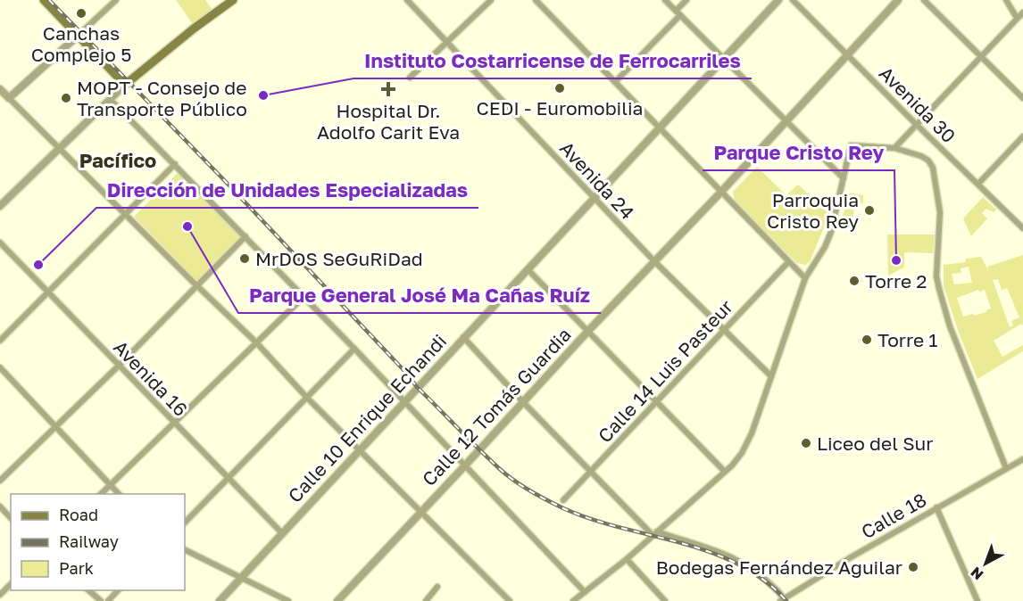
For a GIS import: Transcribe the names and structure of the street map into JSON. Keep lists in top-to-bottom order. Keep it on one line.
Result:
{"streets":{"street":["Avenida 30","Avenida 24","Calle 14 Luis Pasteur","Avenida 16","Calle 12 Tomás Guardia","Calle 10 Enrique Echandi","Calle 18"]},"crossings":[["Avenida 30","Calle 12 Tomás Guardia"],["Avenida 24","Calle 14 Luis Pasteur"],["Avenida 24","Calle 12 Tomás Guardia"],["Avenida 24","Calle 10 Enrique Echandi"],["Avenida 16","Calle 10 Enrique Echandi"]],"districts":["Pacífico"],"places":{"other":["Canchas Complejo 5","CEDI - Euromobilia","Instituto Costarricense de Ferrocarriles","MOPT - Consejo de Transporte Público","Parroquia Cristo Rey","Parque General José Mª Cañas Ruíz","MrDOS SeGuRiDad","Parque Cristo Rey","Dirección de Unidades Especializadas","Torre 2","Torre 1","Liceo del Sur","Bodegas Fernández Aguilar"],"health":["Hospital Dr. Adolfo Carit Eva"]},"legend":["Road","Railway","Park"],"north":"bottom left"}
